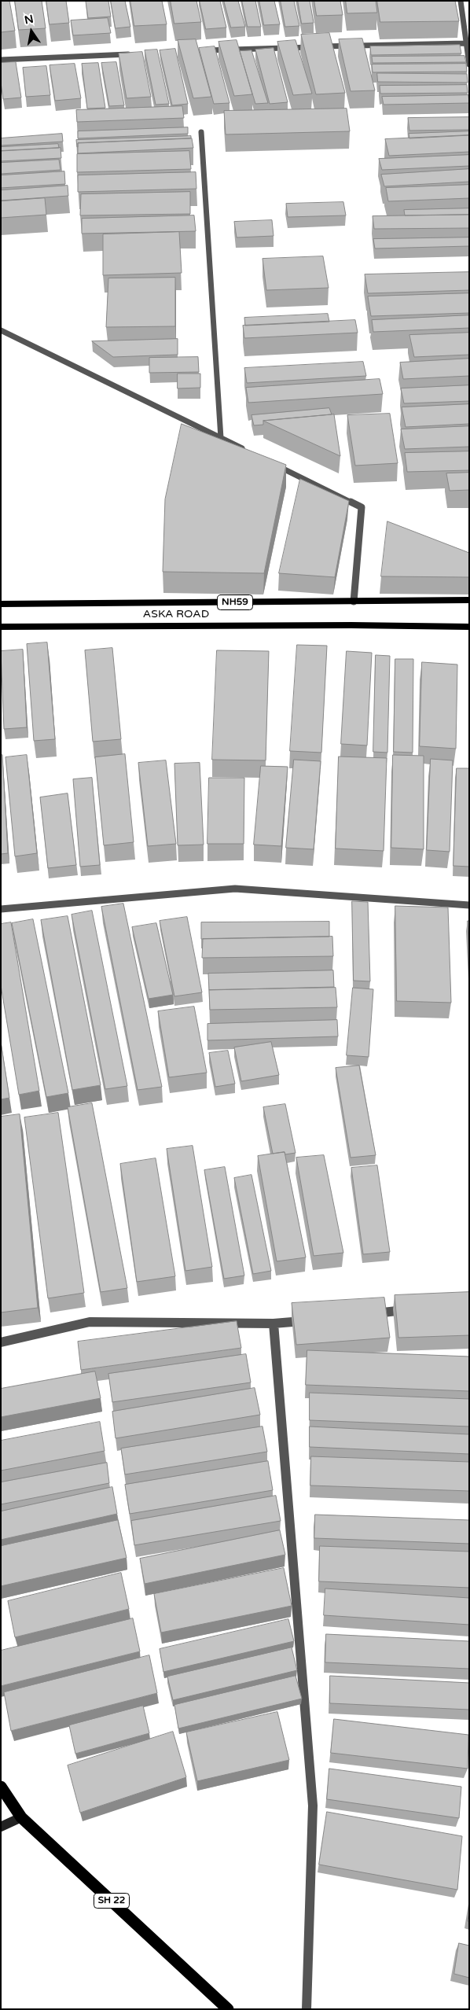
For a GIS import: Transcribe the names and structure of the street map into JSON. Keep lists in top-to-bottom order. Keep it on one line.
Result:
{"streets":{"highway":["NH59","ASKA ROAD"],"main road":["SH 22"]},"north":"top"}
